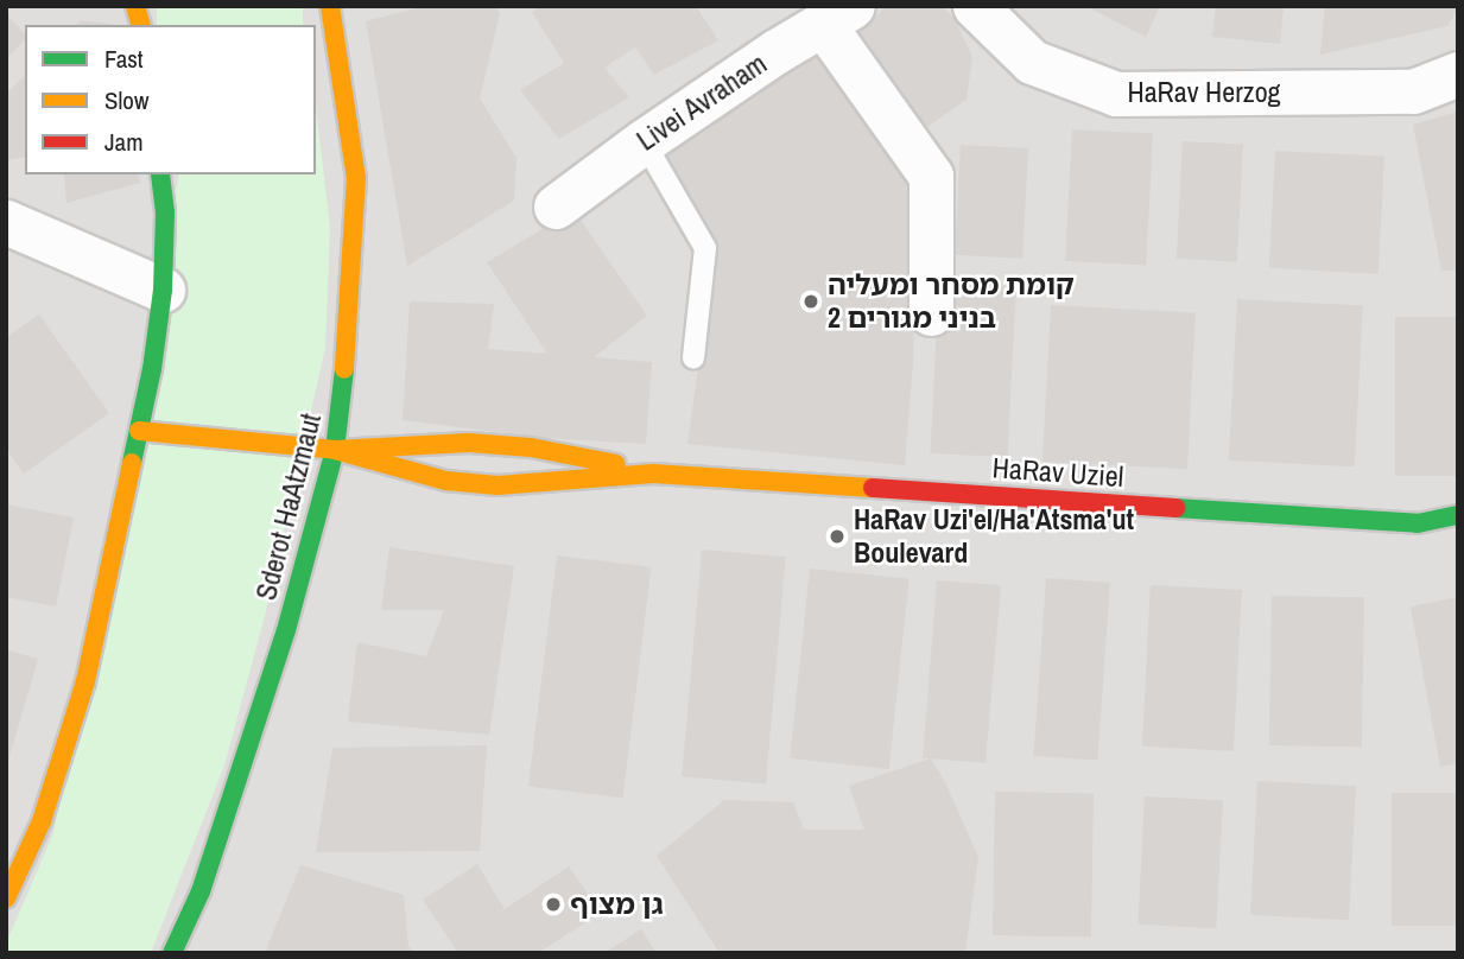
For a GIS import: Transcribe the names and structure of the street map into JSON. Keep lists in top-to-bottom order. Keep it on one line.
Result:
{"streets":{"main road":["HaRav Uziel","Sderot HaAtzmaut"],"street":["HaRav Herzog","Livei Avraham"]},"crossings":[["HaRav Uziel","Sderot HaAtzmaut"]],"places":["קומת מסחר ומעליה 2 בניני מגורים","HaRav Uzi'el/Ha'Atsma'ut Boulevard","גן מצוף"],"legend":["Fast","Slow","Jam"]}
